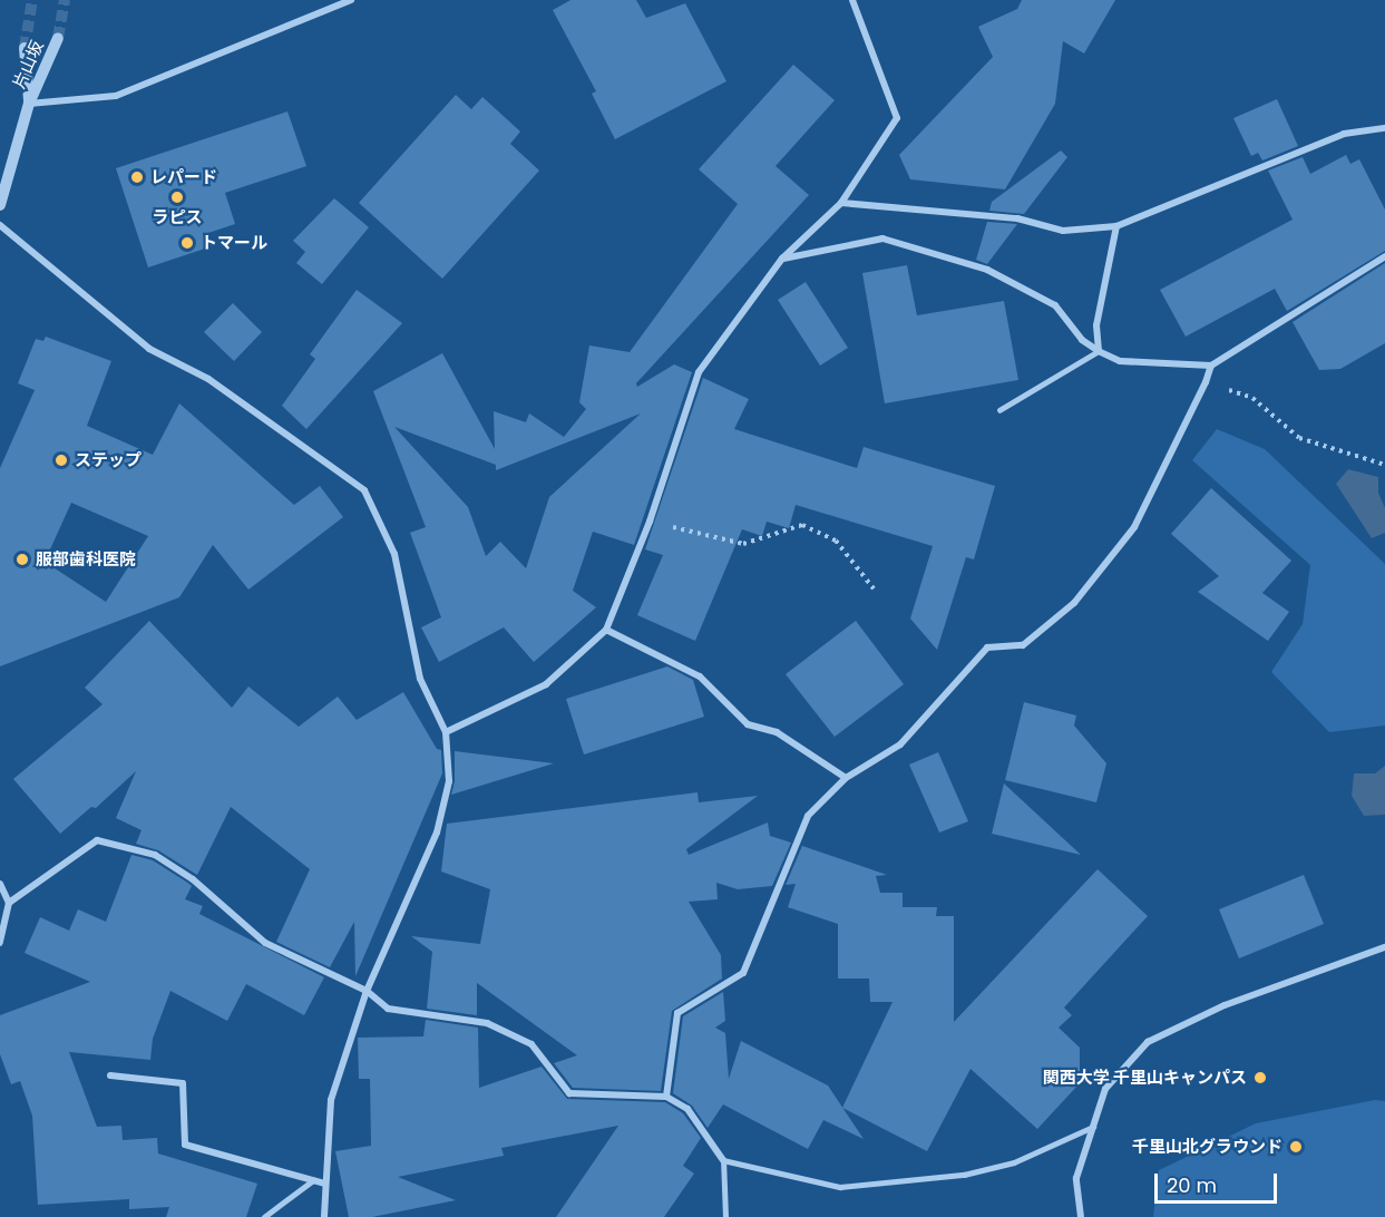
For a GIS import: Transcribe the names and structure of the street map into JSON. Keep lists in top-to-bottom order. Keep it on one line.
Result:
{"streets":{"street":["片山坂"]},"places":["レパード","ラピス","トマール","ステップ","服部歯科医院","関西大学 千里山キャンパス","千里山北グラウンド"],"scale_bar":"20 m"}
